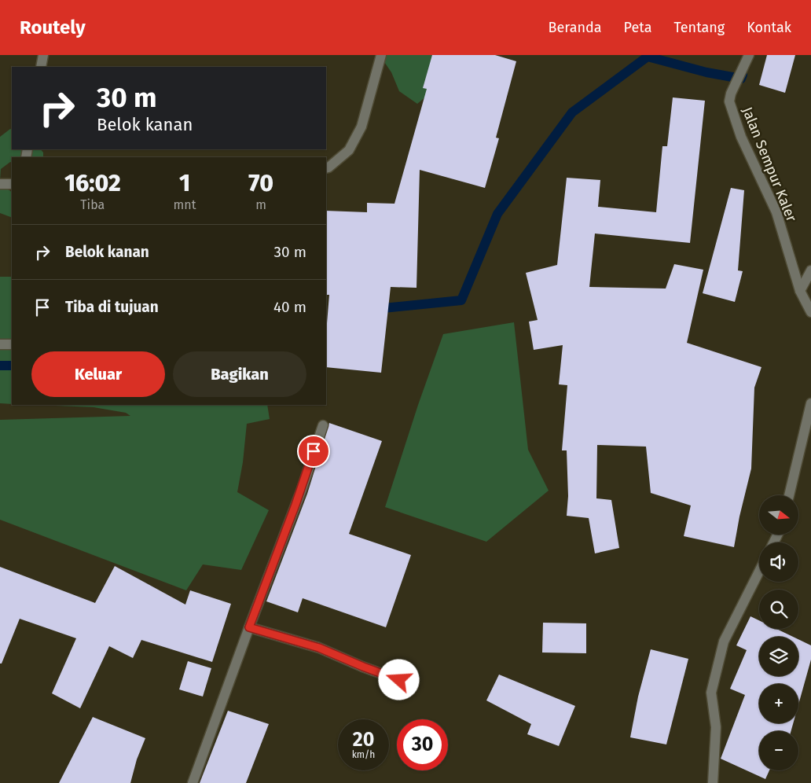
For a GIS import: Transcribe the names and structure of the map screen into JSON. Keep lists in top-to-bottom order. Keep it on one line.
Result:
{"streets":{"street":["Jalan Sempur Kaler"]},"north":"right","page":{"header":"Routely","nav":["Beranda","Peta","Tentang","Kontak"],"turn":["30 m","Belok kanan"],"eta":["16:02","Tiba","1","mnt","70","m"],"list":[{"name":"Belok kanan","value":"30 m"},{"name":"Tiba di tujuan","value":"40 m"}],"buttons":["Keluar","Bagikan"],"map_buttons":["+","−"],"speed":"20 km/h","limit":"30"}}
